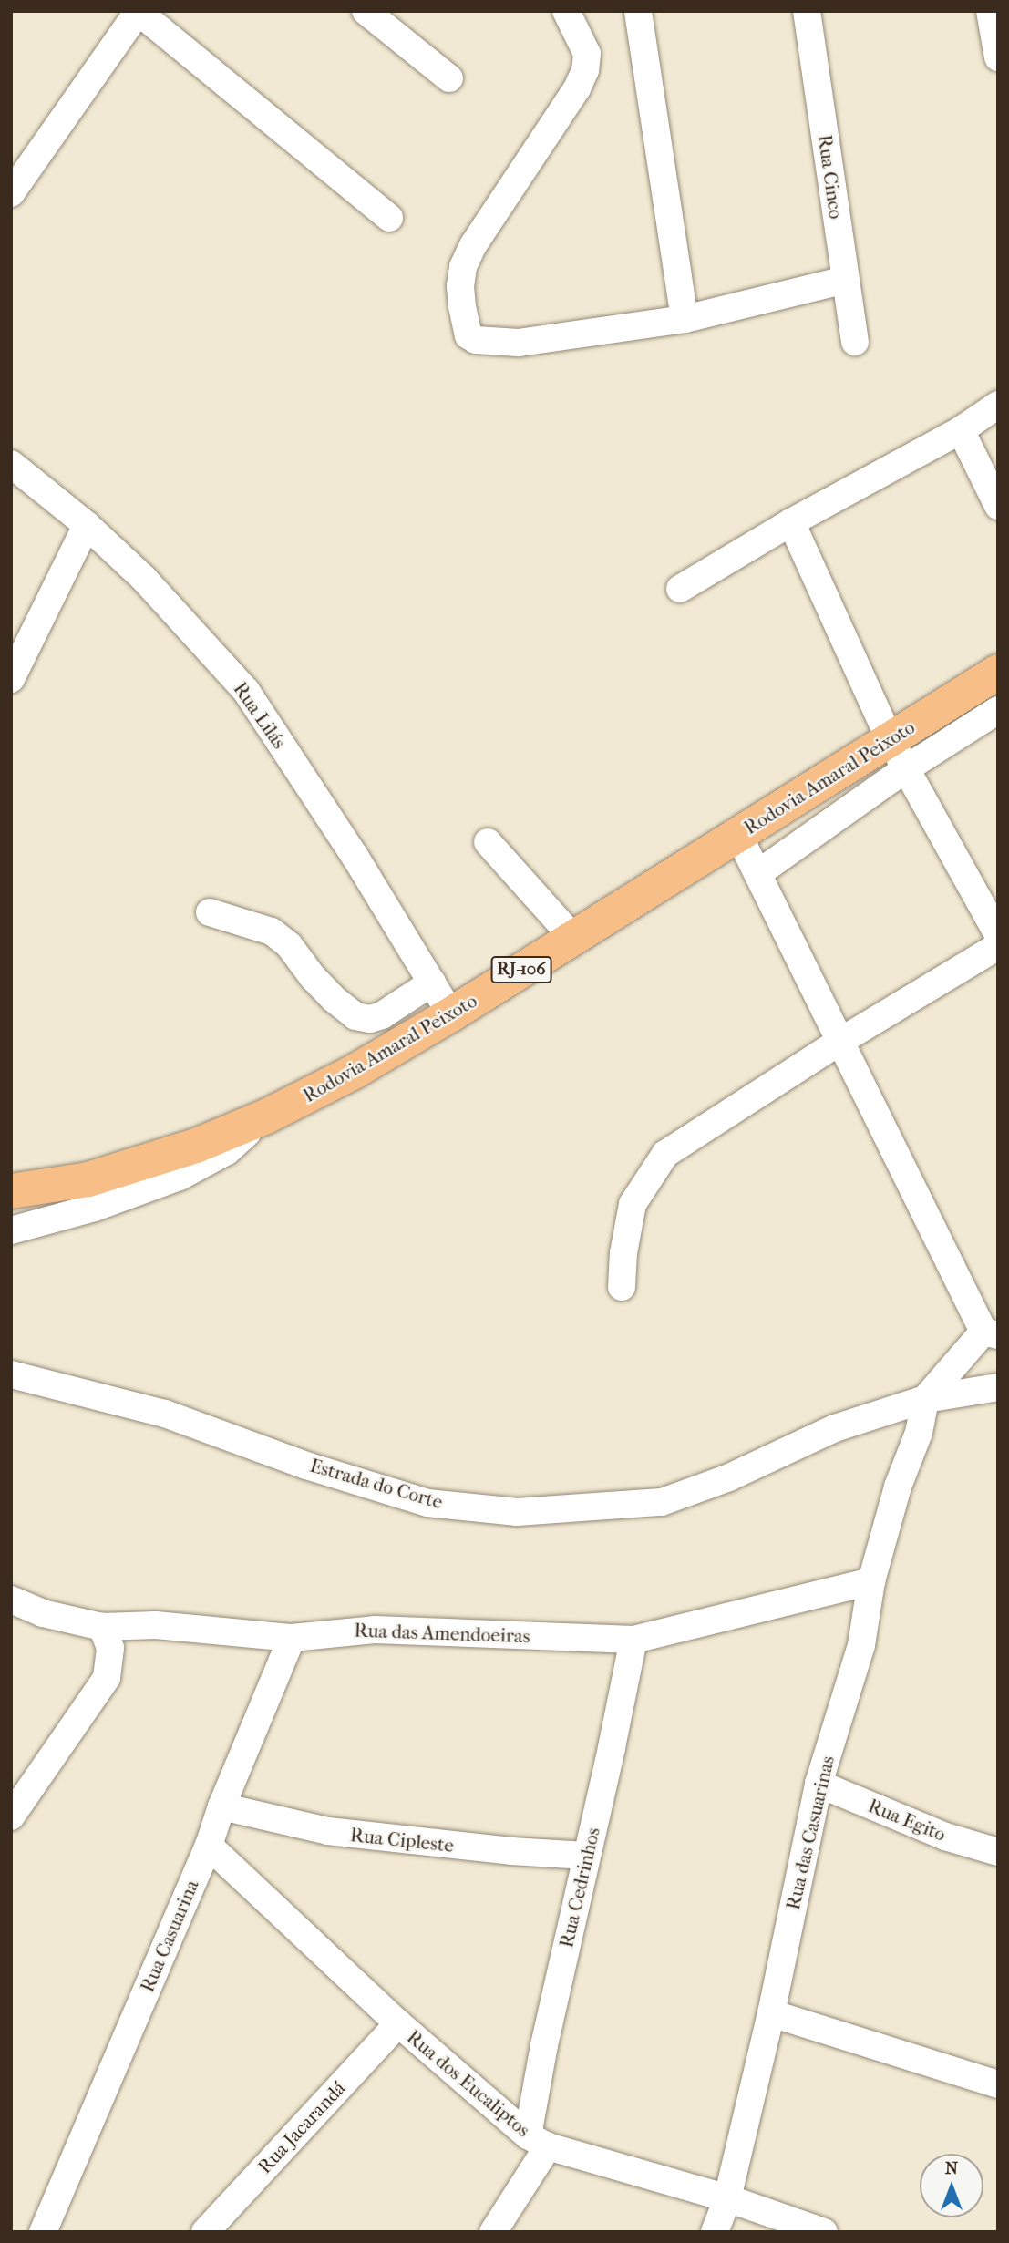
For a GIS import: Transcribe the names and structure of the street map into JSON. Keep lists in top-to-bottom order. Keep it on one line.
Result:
{"streets":{"highway":["Rodovia Amaral Peixoto","RJ-106"],"street":["Rua Cinco","Rua Lilás","Estrada do Corte","Rua das Amendoeiras","Rua Egito","Rua das Casuarinas","Rua Cipleste","Rua Cedrinhos","Rua Casuarina","Rua dos Eucaliptos","Rua Jacarandá"]},"crossings":[["Rua Lilás","Rodovia Amaral Peixoto"],["Estrada do Corte","Rua das Casuarinas"],["Rua das Amendoeiras","Rua das Casuarinas"],["Rua das Amendoeiras","Rua Cedrinhos"],["Rua das Amendoeiras","Rua Casuarina"],["Rua Egito","Rua das Casuarinas"],["Rua das Casuarinas","Rua dos Eucaliptos"],["Rua Cipleste","Rua Cedrinhos"],["Rua Cipleste","Rua Casuarina"],["Rua Cedrinhos","Rua dos Eucaliptos"],["Rua Casuarina","Rua dos Eucaliptos"],["Rua dos Eucaliptos","Rua Jacarandá"]],"north":"top"}
